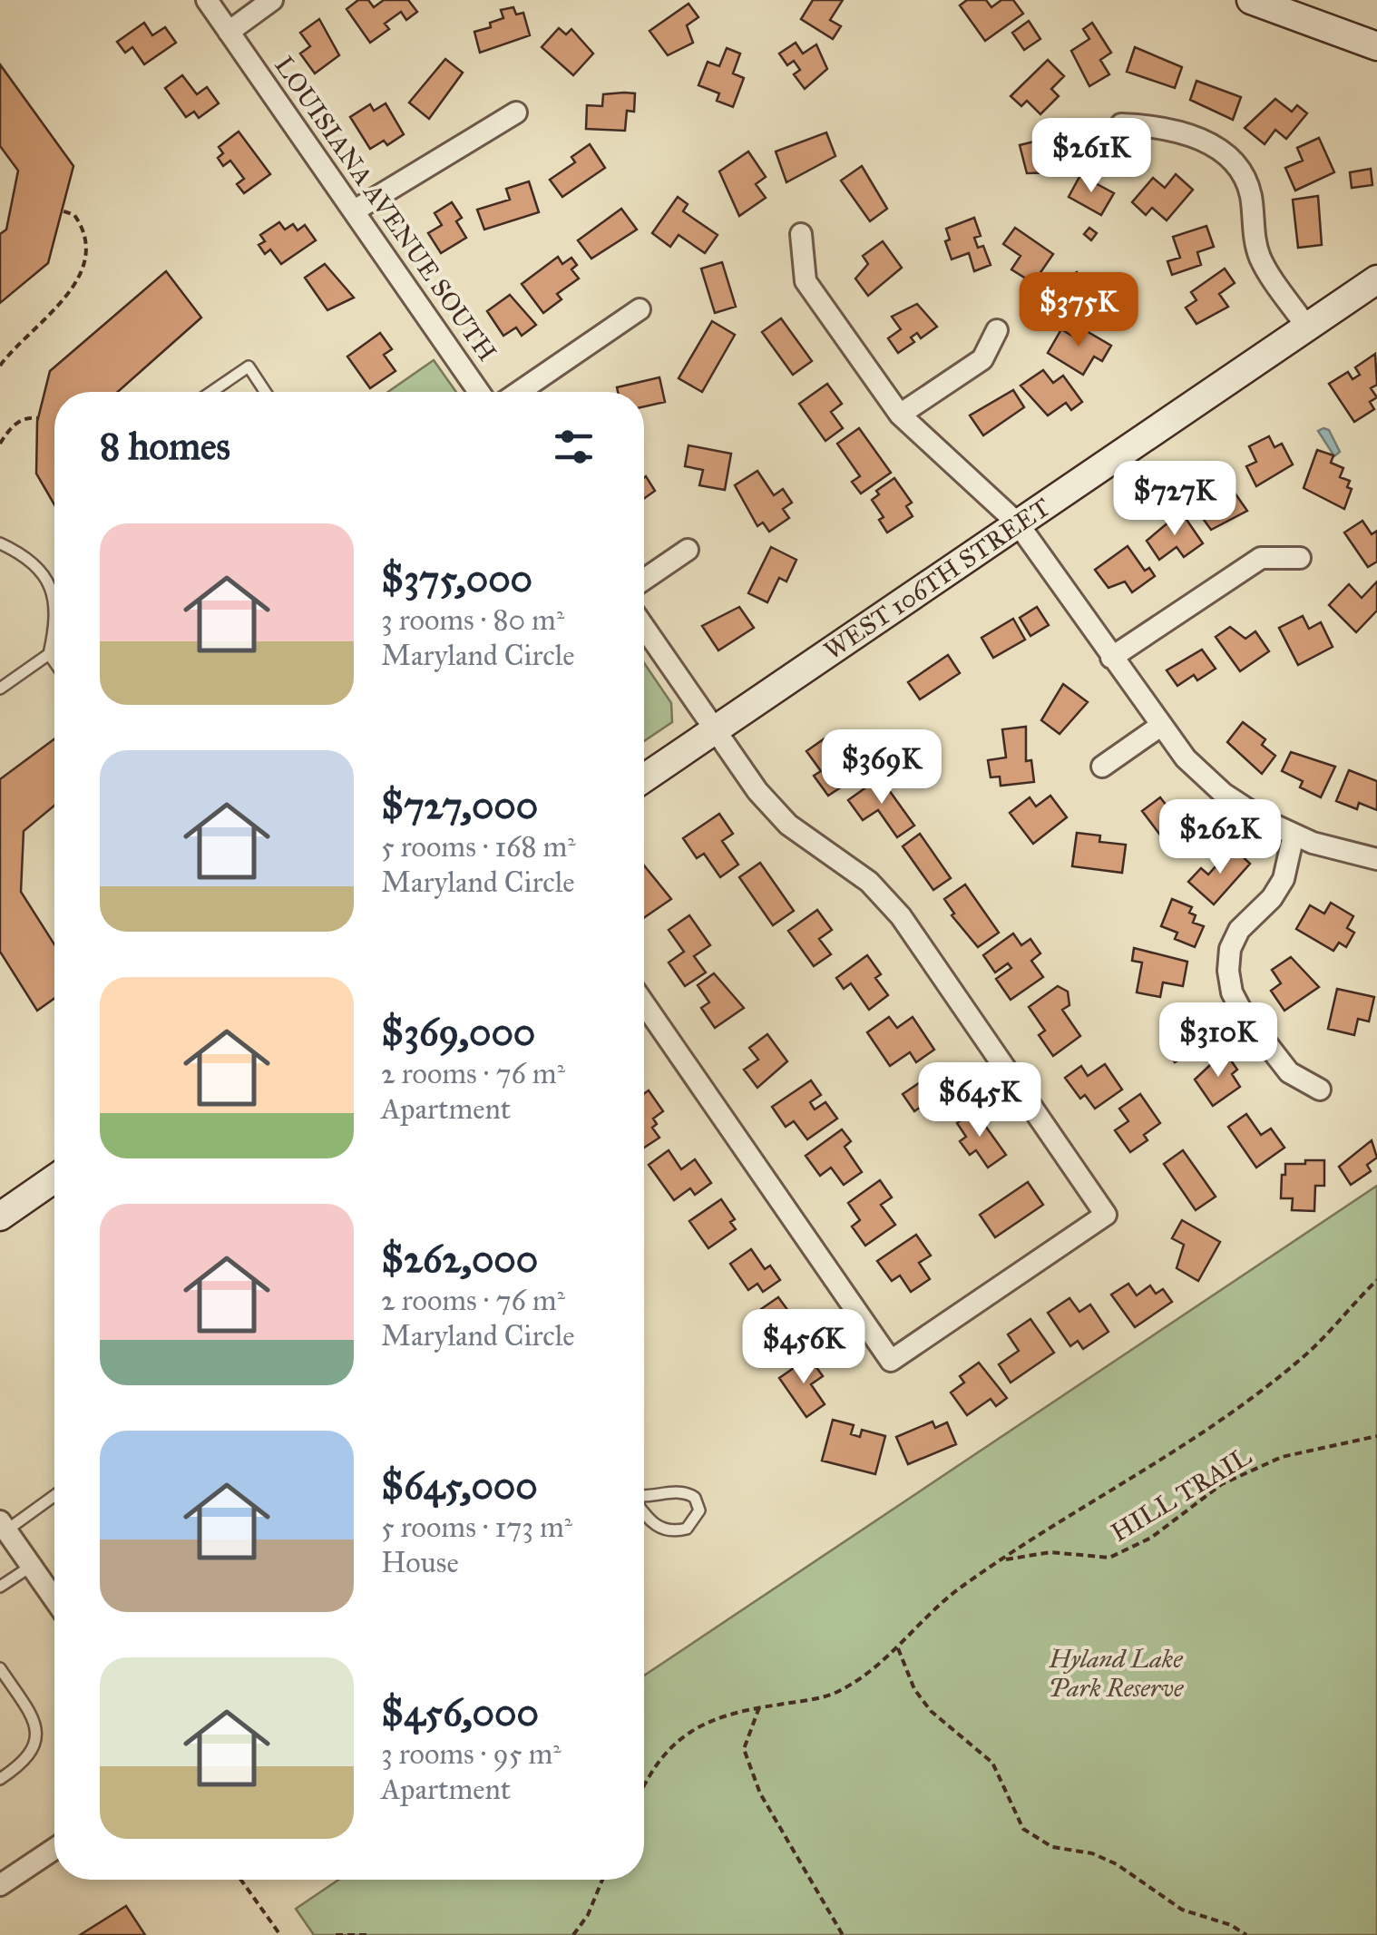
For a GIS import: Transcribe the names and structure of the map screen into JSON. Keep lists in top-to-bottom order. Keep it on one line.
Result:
{"streets":{"street":["LOUISIANA AVENUE SOUTH","WEST 106TH STREET"],"path":["HILL TRAIL"]},"parks":["Hyland Lake Park Reserve"],"page":{"price":["$261K","$375K","$727K","$369K","$262K","$310K","$645K","$456K"],"heading":"8 homes","list":[{"name":"$375,000","note":"3 rooms · 80 m² · Maryland Circle"},{"name":"$727,000","note":"5 rooms · 168 m² · Maryland Circle"},{"name":"$369,000","note":"2 rooms · 76 m² · Apartment"},{"name":"$262,000","note":"2 rooms · 76 m² · Maryland Circle"},{"name":"$645,000","note":"5 rooms · 173 m² · House"},{"name":"$456,000","note":"3 rooms · 95 m² · Apartment"}]}}
